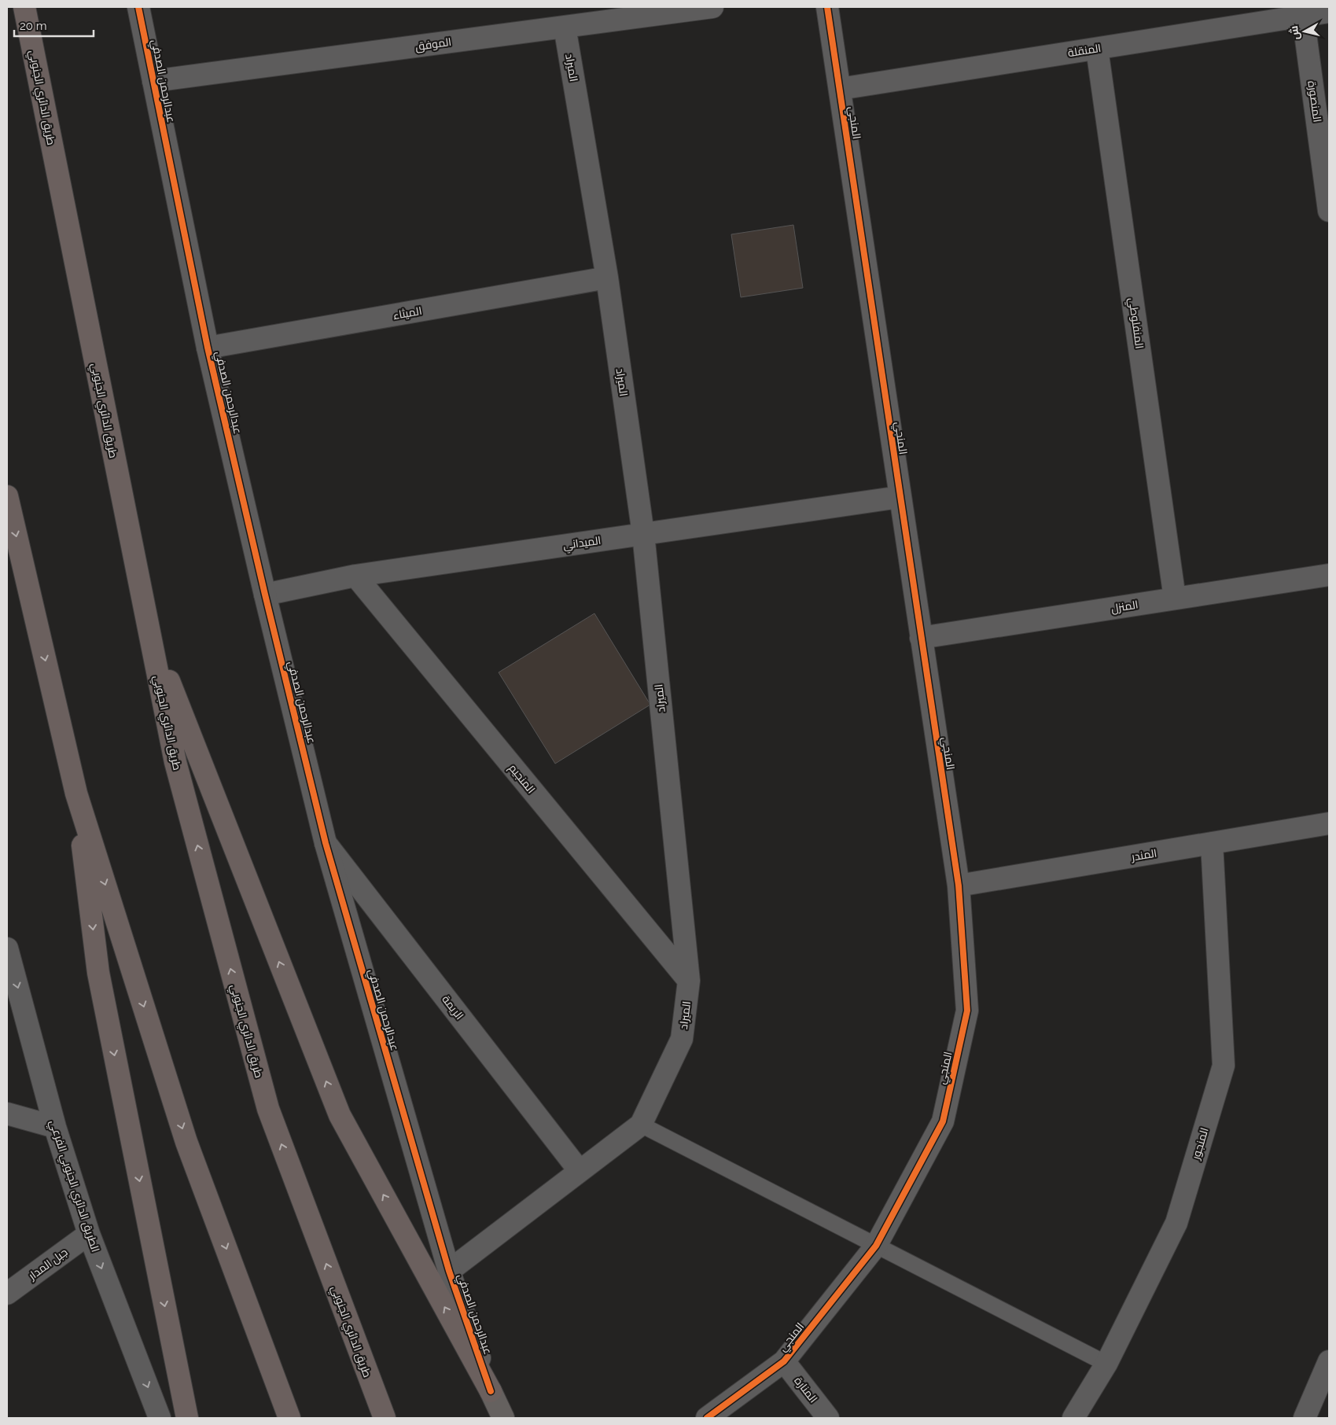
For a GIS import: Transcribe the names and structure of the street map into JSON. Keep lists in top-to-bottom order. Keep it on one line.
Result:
{"streets":{"highway":["طريق الدائري الجنوبي"],"street":["الموفق","المنقلة","الميراد","عبدالرحمن الصدفي","المنصورة","المنجي","الميثاء","المنفلوطي","الميداني","المنزل","المنجيم","المندر","الريمة","المنجور","الطريق الدائري الجنوبي الفرعي","جبل المدار","المنارة"]},"crossings":[["الموفق","الميراد"],["الموفق","عبدالرحمن الصدفي"],["المنقلة","المنصورة"],["المنقلة","المنجي"],["المنقلة","المنفلوطي"],["الميراد","عبدالرحمن الصدفي"],["الميراد","الميثاء"],["الميراد","الميداني"],["الميراد","المنجيم"],["الميراد","الريمة"],["عبدالرحمن الصدفي","الميثاء"],["عبدالرحمن الصدفي","الميداني"],["عبدالرحمن الصدفي","الريمة"],["المنجي","الميداني"],["المنجي","المنزل"],["المنجي","المندر"],["المنجي","المنارة"],["المنفلوطي","المنزل"],["الميداني","المنجيم"],["المندر","المنجور"],["الطريق الدائري الجنوبي الفرعي","جبل المدار"]],"one_way":["الطريق الدائري الجنوبي الفرعي"],"scale_bar":"20 m","north":"left"}
